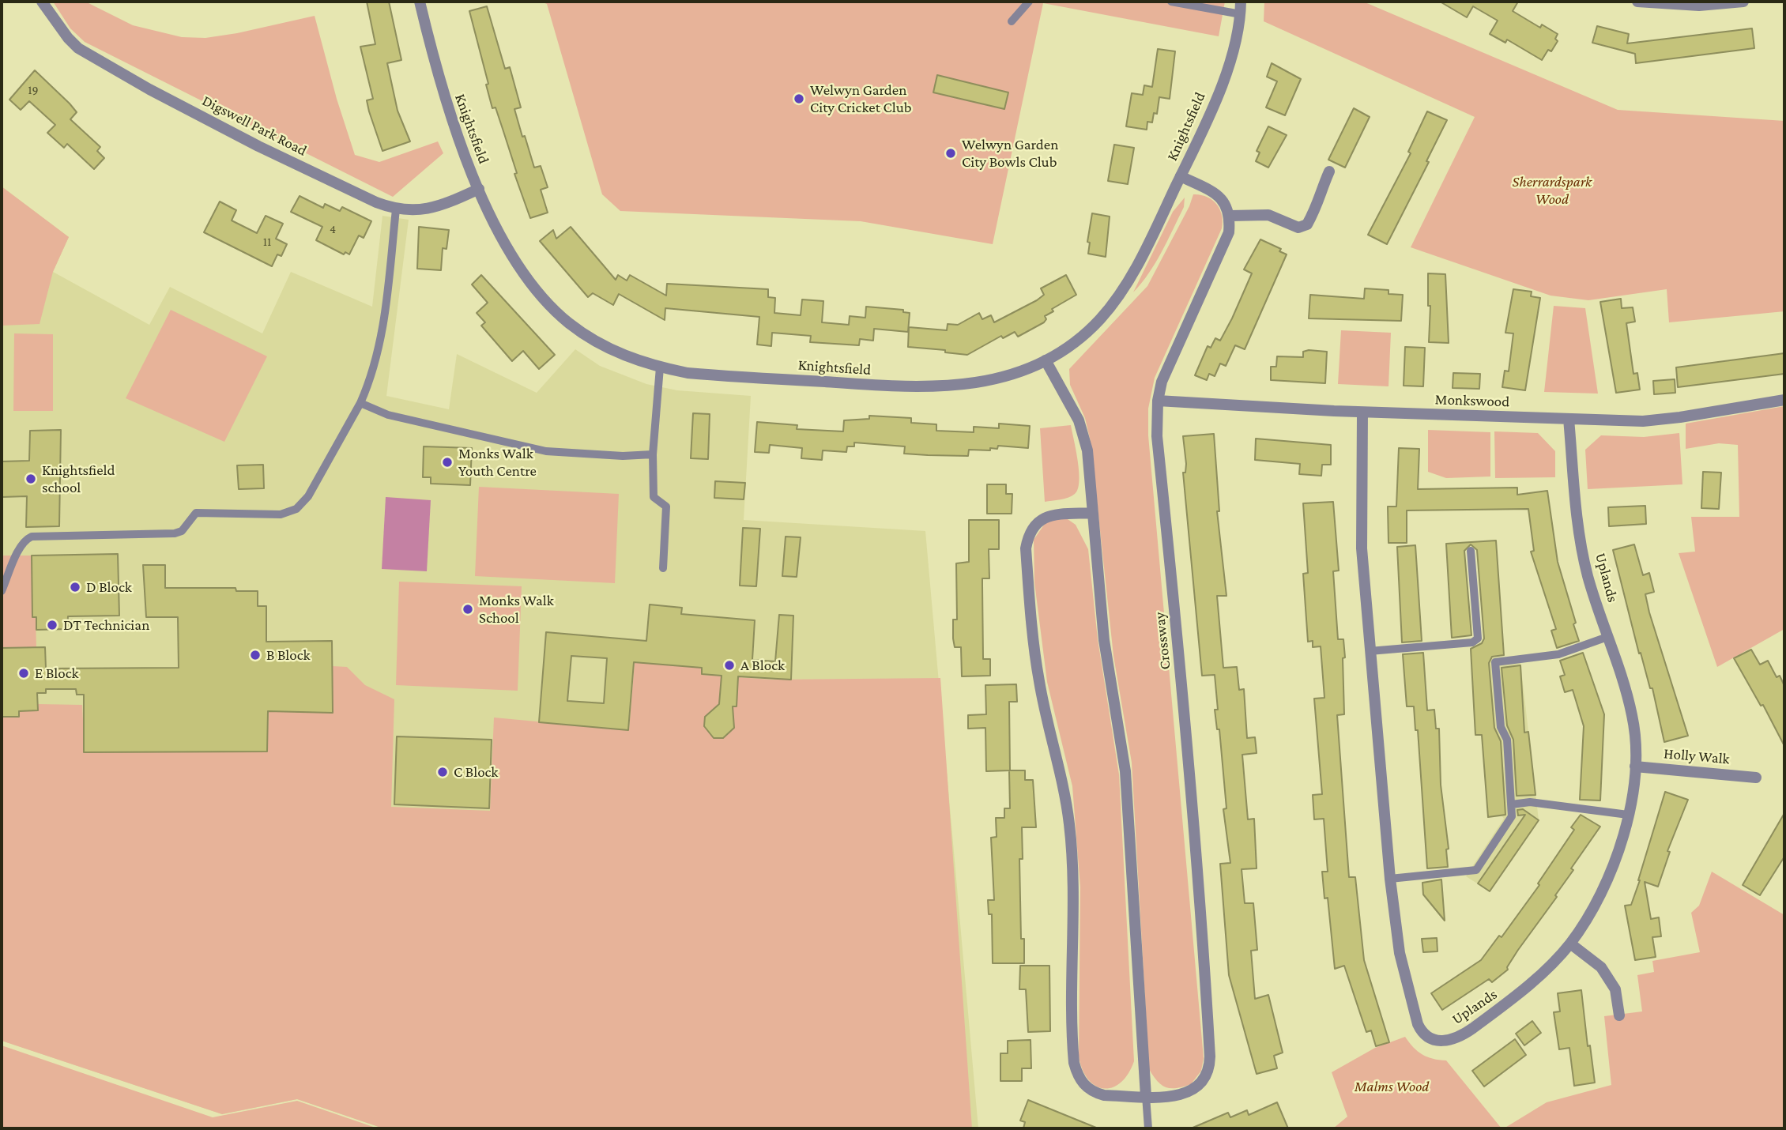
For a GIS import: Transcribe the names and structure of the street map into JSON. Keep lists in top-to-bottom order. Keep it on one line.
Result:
{"streets":{"street":["Digswell Park Road","Knightsfield","Monkswood","Uplands","Crossway","Holly Walk"]},"crossings":[["Digswell Park Road","Knightsfield"],["Monkswood","Uplands"],["Monkswood","Crossway"],["Uplands","Holly Walk"]],"parks":["Sherrardspark Wood","Malms Wood"],"places":["Welwyn Garden City Cricket Club","Welwyn Garden City Bowls Club","Monks Walk Youth Centre","Knightsfield school","D Block","Monks Walk School","DT Technician","B Block","A Block","E Block","C Block"],"house_numbers":["19","4","11"]}
